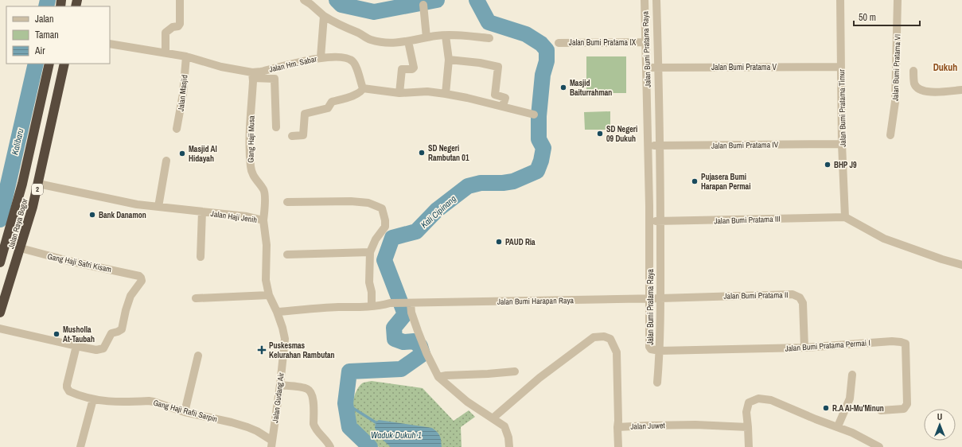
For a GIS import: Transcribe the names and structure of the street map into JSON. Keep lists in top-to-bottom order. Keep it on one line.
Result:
{"streets":{"highway":["2","Jalan Raya Bogor"],"street":["Jalan Bumi Pratama IX","Jalan Bumi Pratama Raya","Jalan Hm. Sabar","Jalan Bumi Pratama V","Jalan Bumi Pratama VI","Jalan Masjid","Jalan Bumi Pratama Timur","Gang Haji Musa","Jalan Bumi Pratama IV","Jalan Haji Jenih","Jalan Bumi Pratama III","Gang Haji Safri Kisam","Jalan Bumi Pratama II","Jalan Bumi Harapan Raya","Jalan Bumi Pratama Permai I","Jalan Gudang Air","Gang Haji Rafii Sarpin","Jalan Juwet"]},"crossings":[["Jalan Bumi Pratama IX","Jalan Bumi Pratama Raya"],["Jalan Bumi Pratama Raya","Jalan Bumi Pratama V"],["Jalan Bumi Pratama Raya","Jalan Bumi Pratama IV"],["Jalan Bumi Pratama Raya","Jalan Bumi Pratama III"],["Jalan Bumi Pratama Raya","Jalan Bumi Pratama II"],["Jalan Bumi Pratama Raya","Jalan Bumi Harapan Raya"],["Jalan Bumi Pratama Raya","Jalan Bumi Pratama Permai I"],["Jalan Hm. Sabar","Jalan Masjid"],["Jalan Hm. Sabar","Gang Haji Musa"],["Jalan Bumi Pratama V","Jalan Bumi Pratama Timur"],["Jalan Bumi Pratama Timur","Jalan Bumi Pratama IV"],["Jalan Bumi Pratama Timur","Jalan Bumi Pratama III"],["Gang Haji Musa","Jalan Haji Jenih"],["Jalan Haji Jenih","Jalan Raya Bogor"],["Jalan Haji Jenih","Jalan Gudang Air"],["Jalan Raya Bogor","Gang Haji Safri Kisam"],["Gang Haji Safri Kisam","Gang Haji Rafii Sarpin"],["Jalan Bumi Pratama II","Jalan Bumi Harapan Raya"],["Jalan Bumi Pratama II","Jalan Bumi Pratama Permai I"],["Jalan Gudang Air","Gang Haji Rafii Sarpin"]],"districts":["Dukuh"],"water":["Kalibaru","Kali Cipinang","Waduk Dukuh 1"],"places":{"other":["Masjid Baiturrahman","SD Negeri 09 Dukuh","SD Negeri Rambutan 01","Masjid Al Hidayah","BHP J9","Pujasera Bumi Harapan Permai","Bank Danamon","PAUD Ria","Musholla At-Taubah","R.A Al-Mu'Minun"],"health":["Puskesmas Kelurahan Rambutan"]},"legend":["Jalan","Taman","Air"],"scale_bar":"50 m","north":"top"}
